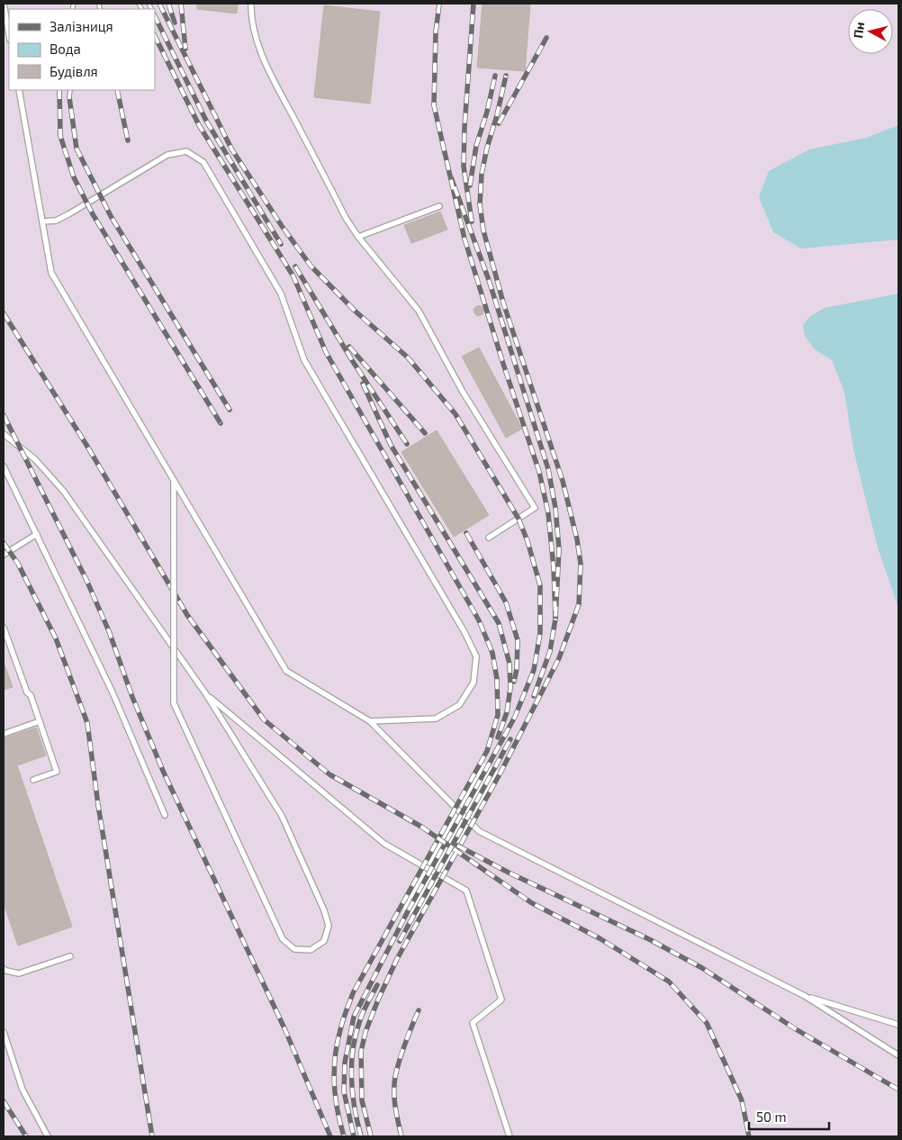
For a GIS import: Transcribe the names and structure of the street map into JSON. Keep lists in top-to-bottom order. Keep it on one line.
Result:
{"legend":["Залізниця","Вода","Будівля"],"scale_bar":"50 m","north":"left"}
